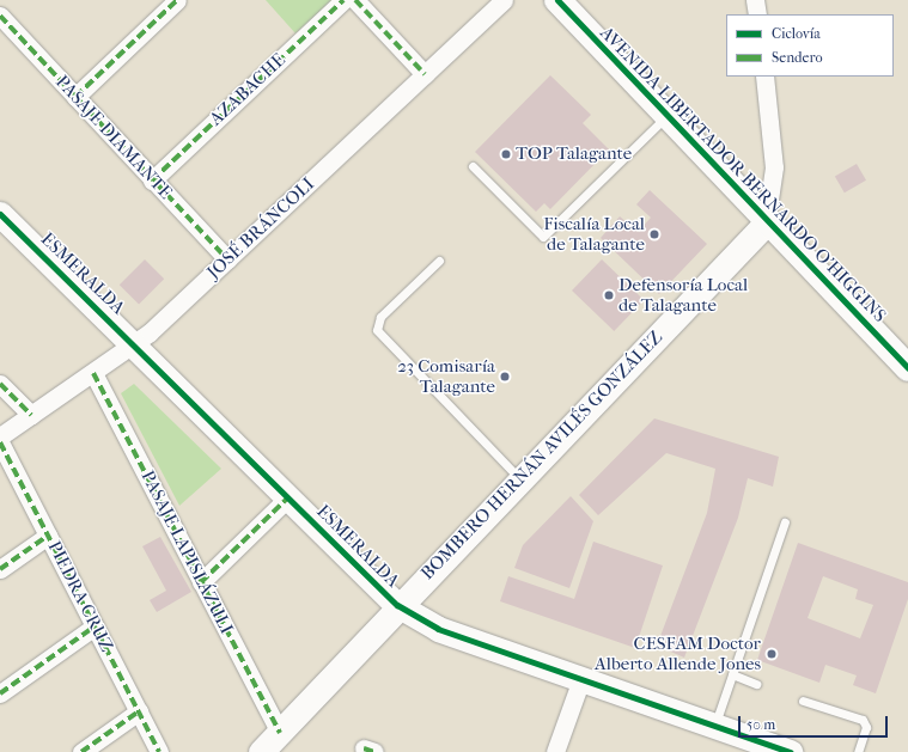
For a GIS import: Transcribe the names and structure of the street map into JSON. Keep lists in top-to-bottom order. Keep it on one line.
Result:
{"streets":{"main road":["AVENIDA LIBERTADOR BERNARDO O'HIGGINS"],"street":["AZABACHE","PASAJE DIAMANTE","JOSÉ BRÁNCOLI","ESMERALDA","BOMBERO HERNÁN AVILÉS GONZÁLEZ","PASAJE LAPISLÁZULI","PIEDRA CRUZ"]},"crossings":[["AZABACHE","PASAJE DIAMANTE"],["PASAJE DIAMANTE","JOSÉ BRÁNCOLI"],["AVENIDA LIBERTADOR BERNARDO O'HIGGINS","BOMBERO HERNÁN AVILÉS GONZÁLEZ"],["JOSÉ BRÁNCOLI","ESMERALDA"],["JOSÉ BRÁNCOLI","PASAJE LAPISLÁZULI"],["ESMERALDA","BOMBERO HERNÁN AVILÉS GONZÁLEZ"],["BOMBERO HERNÁN AVILÉS GONZÁLEZ","PASAJE LAPISLÁZULI"]],"places":["TOP Talagante","Fiscalía Local de Talagante","Defensoría Local de Talagante","23 Comisaría Talagante","CESFAM Doctor Alberto Allende Jones"],"legend":["Ciclovía","Sendero"],"scale_bar":"50 m"}
